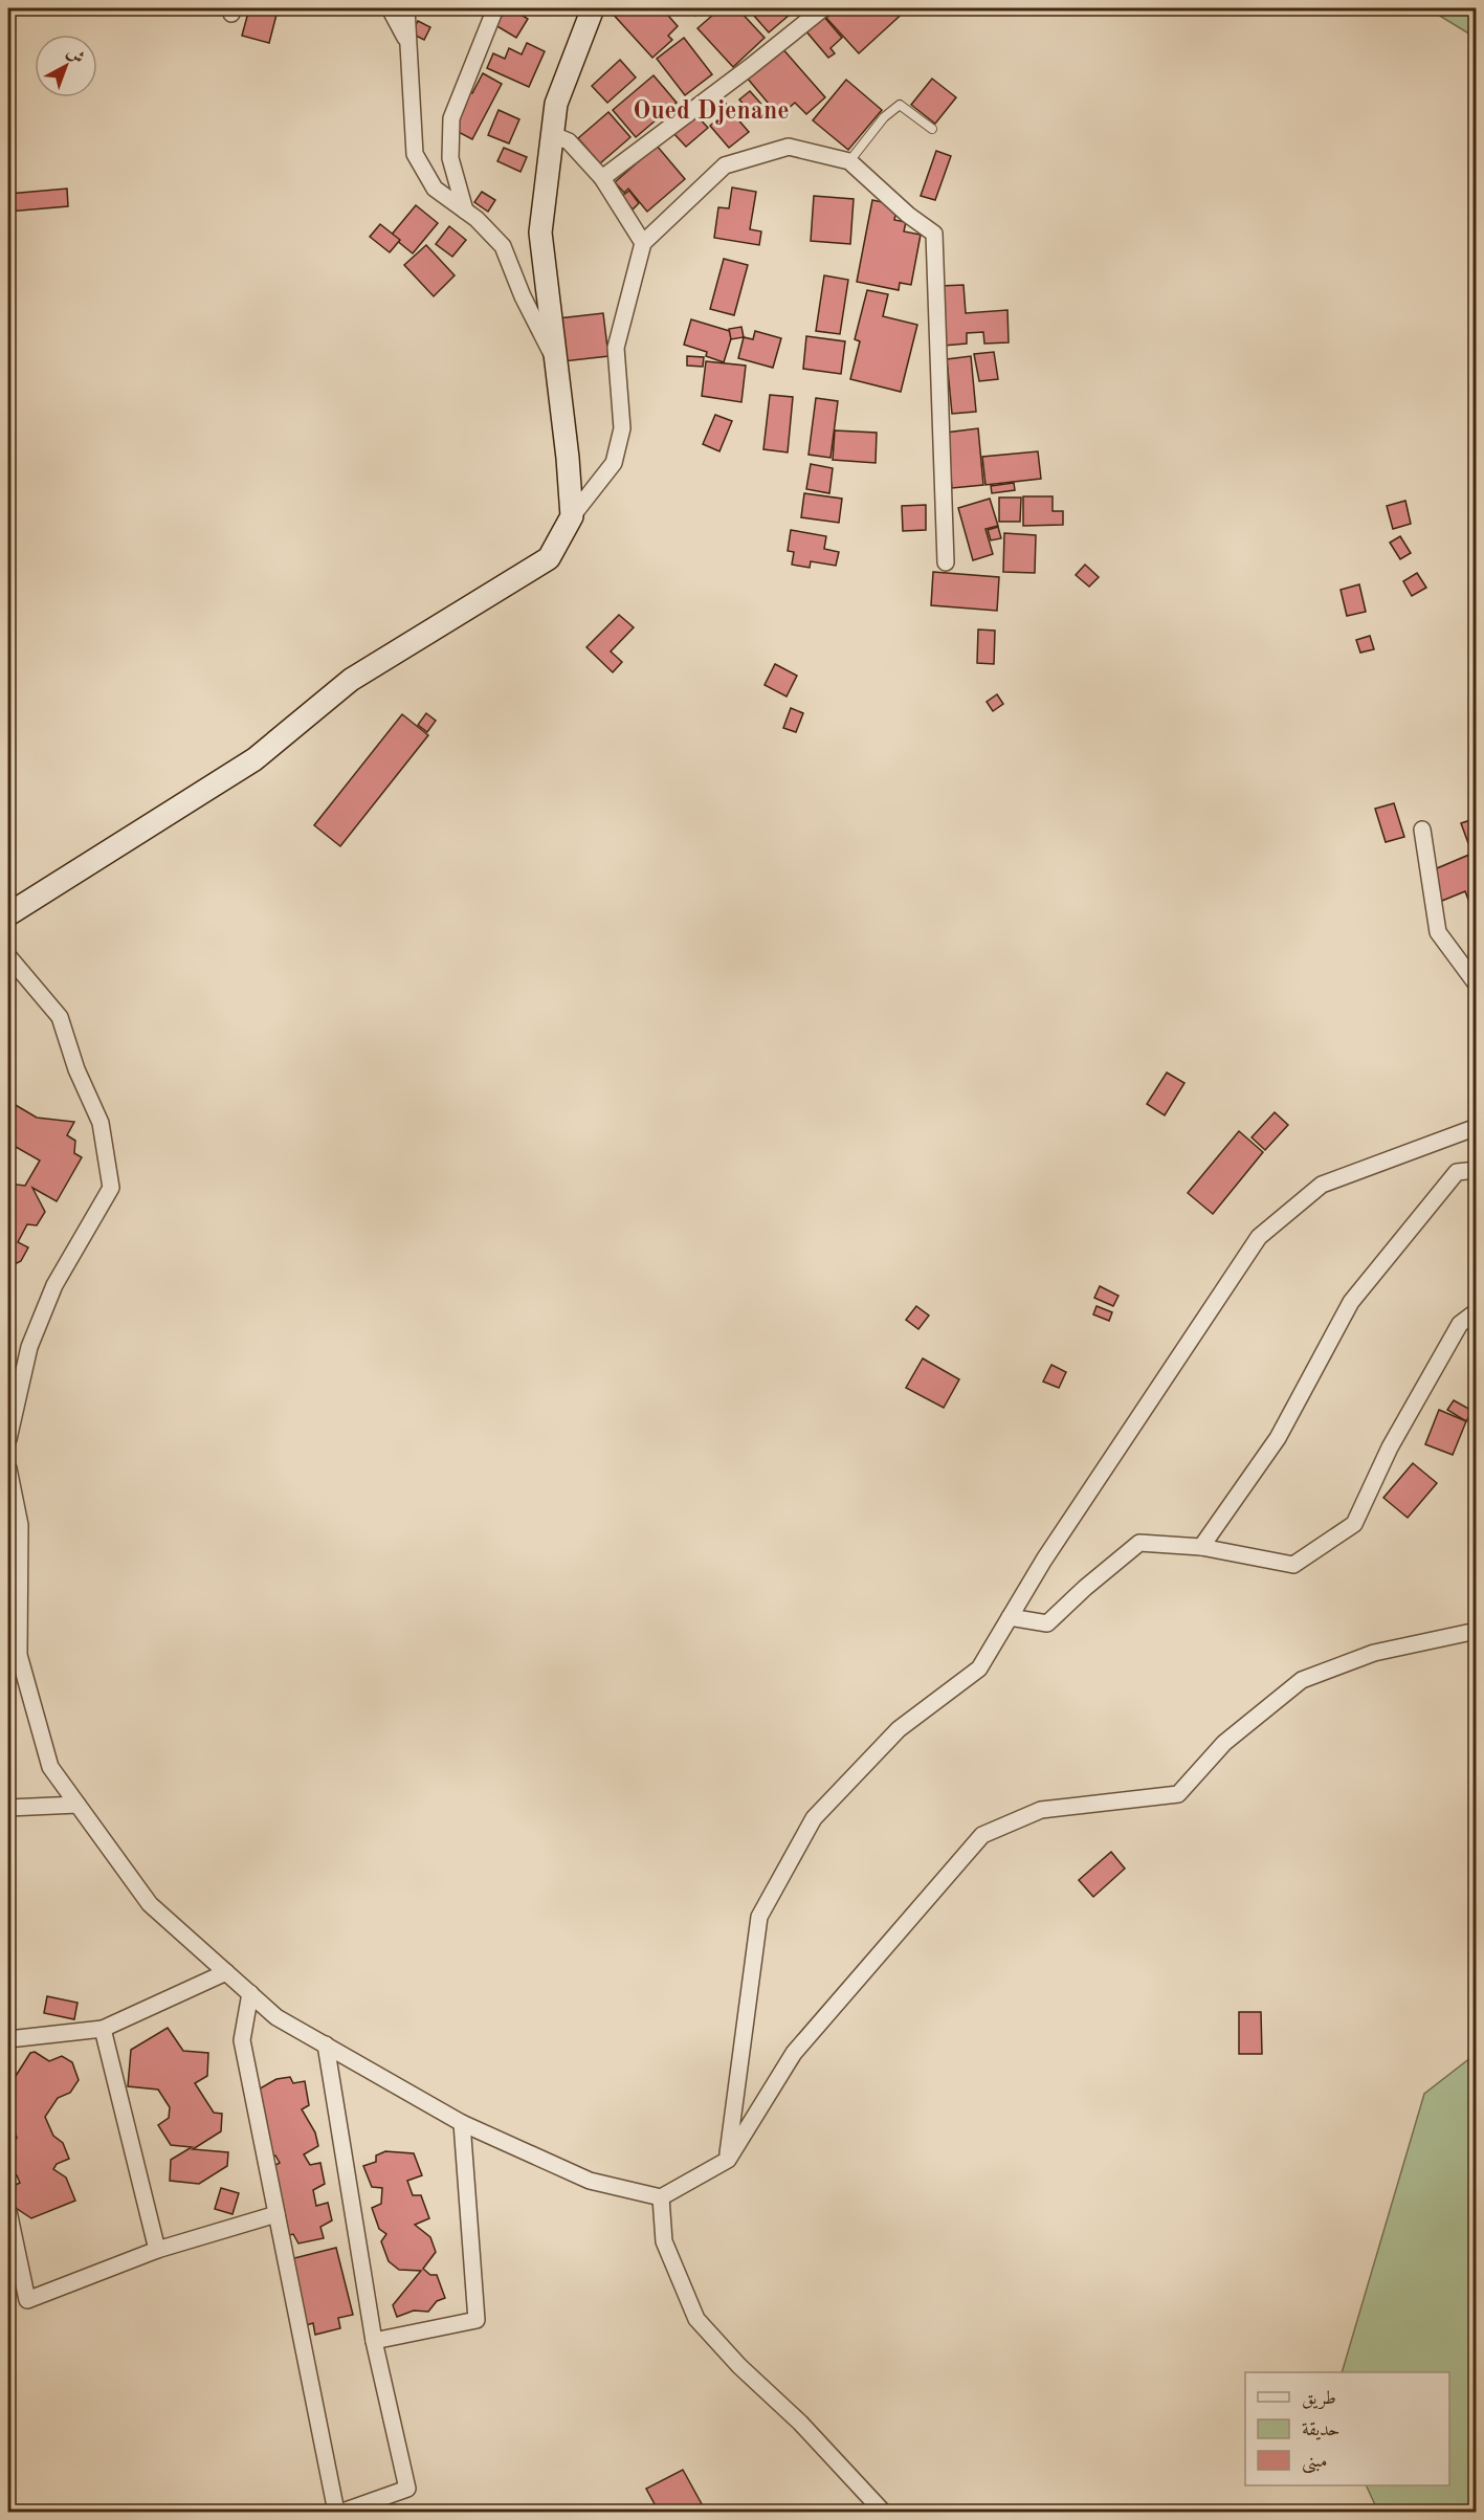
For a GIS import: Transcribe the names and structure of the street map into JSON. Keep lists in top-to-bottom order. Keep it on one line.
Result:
{"districts":["Oued Djenane"],"legend":["طريق","حديقة","مبنى"],"north":"top right"}
